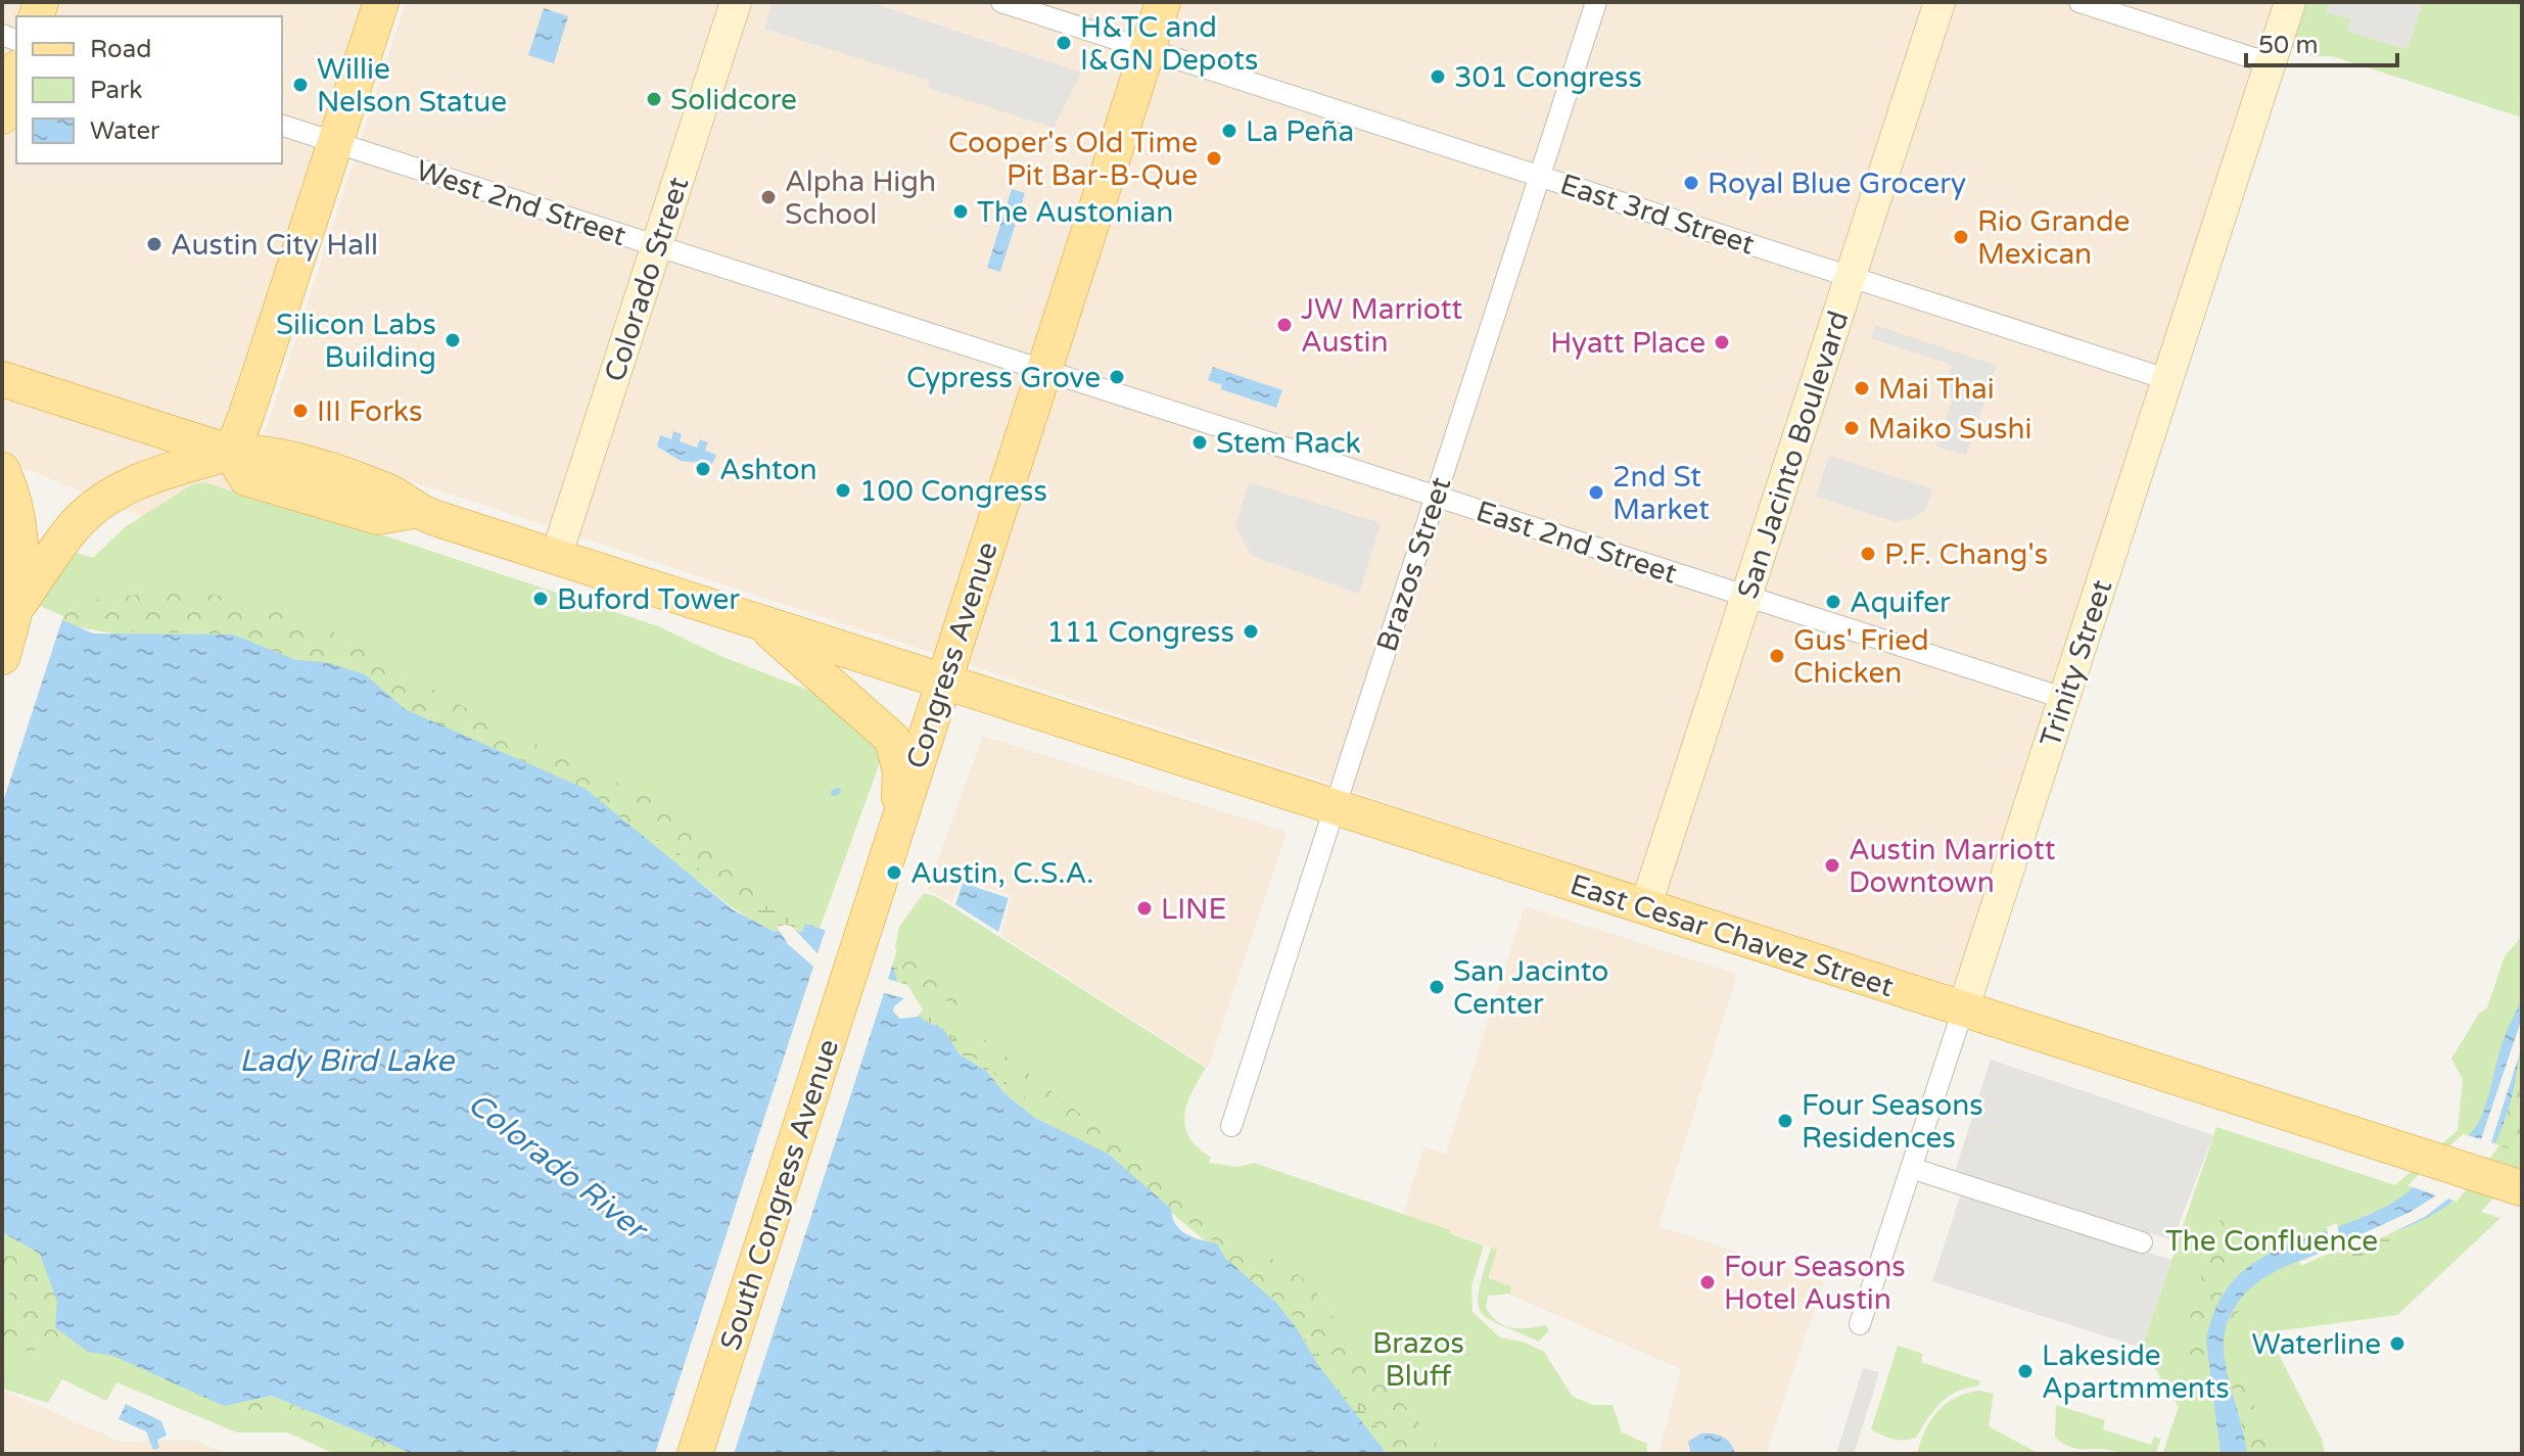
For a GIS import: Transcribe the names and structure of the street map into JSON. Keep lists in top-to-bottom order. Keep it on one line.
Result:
{"streets":{"main road":["Colorado Street","San Jacinto Boulevard","Congress Avenue","Trinity Street","East Cesar Chavez Street","South Congress Avenue"],"street":["West 2nd Street","East 3rd Street","East 2nd Street","Brazos Street"]},"crossings":[["West 2nd Street","Colorado Street"],["West 2nd Street","East 2nd Street"],["West 2nd Street","Congress Avenue"],["East 3rd Street","San Jacinto Boulevard"],["East 3rd Street","Brazos Street"],["East 3rd Street","Congress Avenue"],["East 3rd Street","Trinity Street"],["Colorado Street","East Cesar Chavez Street"],["San Jacinto Boulevard","East 2nd Street"],["San Jacinto Boulevard","East Cesar Chavez Street"],["East 2nd Street","Brazos Street"],["East 2nd Street","Congress Avenue"],["East 2nd Street","Trinity Street"],["Brazos Street","East Cesar Chavez Street"],["Congress Avenue","East Cesar Chavez Street"],["Congress Avenue","South Congress Avenue"],["Trinity Street","East Cesar Chavez Street"]],"water":["Lady Bird Lake","Colorado River"],"parks":["The Confluence","Brazos Bluff"],"places":["H&TC and I&GN Depots","301 Congress","Willie Nelson Statue","Solidcore","La Peña","Cooper's Old Time Pit Bar-B-Que","Royal Blue Grocery","Alpha High School","The Austonian","Rio Grande Mexican","Austin City Hall","JW Marriott Austin","Silicon Labs Building","Hyatt Place","Cypress Grove","Mai Thai","III Forks","Maiko Sushi","Stem Rack","Ashton","100 Congress","2nd St Market","P.F. Chang's","Buford Tower","Aquifer","111 Congress","Gus' Fried Chicken","Austin Marriott Downtown","Austin, C.S.A.","LINE","San Jacinto Center","Four Seasons Residences","Four Seasons Hotel Austin","Waterline","Lakeside Apartmments"],"legend":["Road","Park","Water"],"scale_bar":"50 m"}
